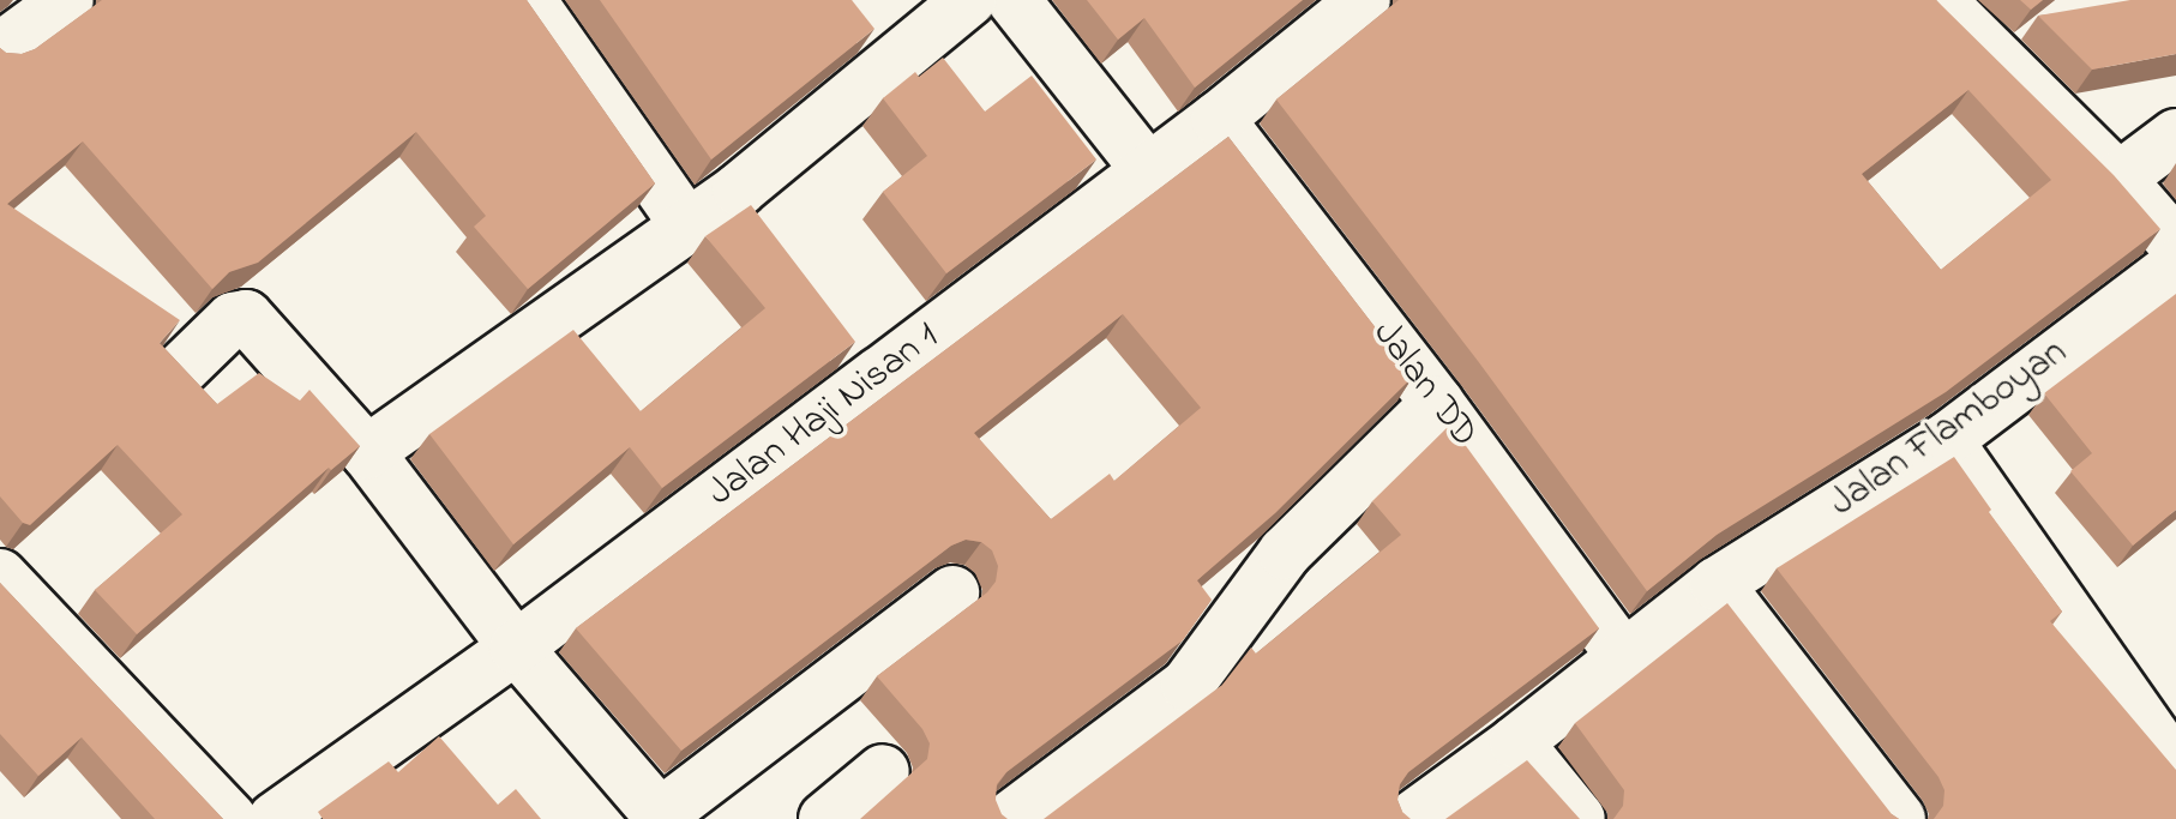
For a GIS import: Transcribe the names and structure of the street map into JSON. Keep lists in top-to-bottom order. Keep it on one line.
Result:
{"streets":{"street":["Jalan DD","Jalan Haji Nisan 1","Jalan Flamboyan"]},"crossings":[["Jalan DD","Jalan Haji Nisan 1"],["Jalan DD","Jalan Flamboyan"]]}
